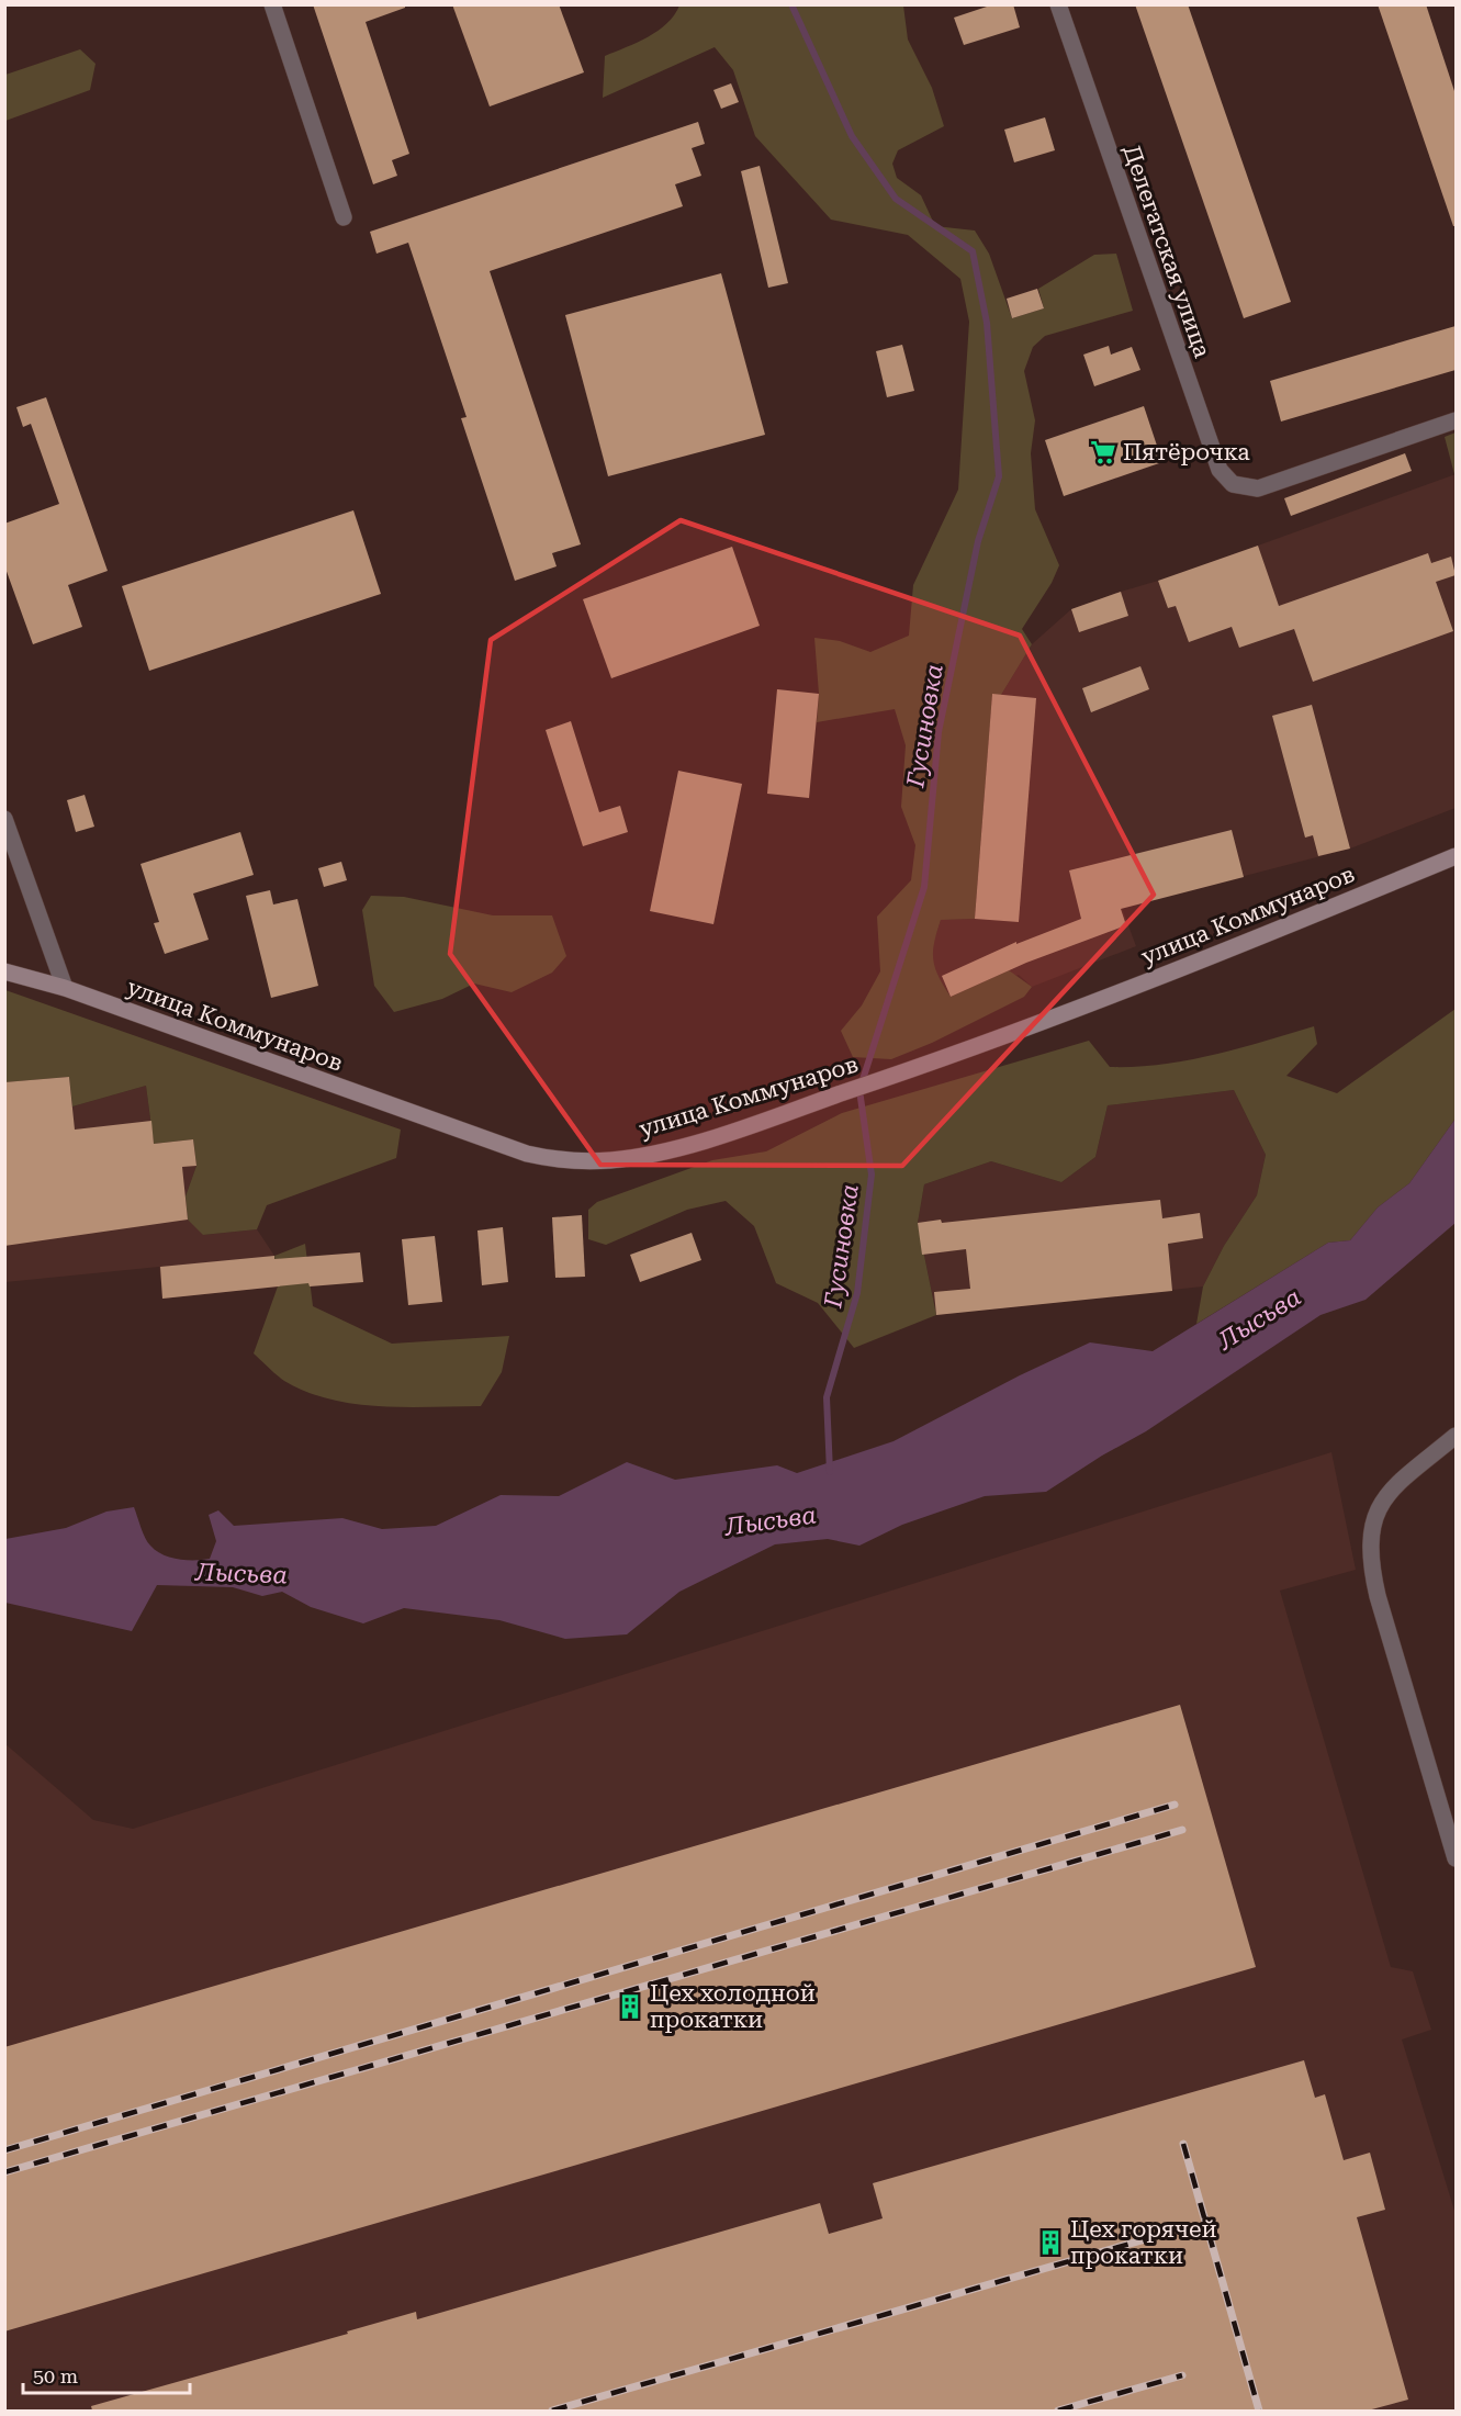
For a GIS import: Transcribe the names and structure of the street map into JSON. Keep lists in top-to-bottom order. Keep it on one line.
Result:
{"streets":{"main road":["улица Коммунаров"],"street":["Делегатская улица"]},"water":["Гусиновка","Лысьва"],"places":{"supermarket":["Пятёрочка"],"building":["Цех холодной прокатки","Цех горячей прокатки"]},"scale_bar":"50 m"}
